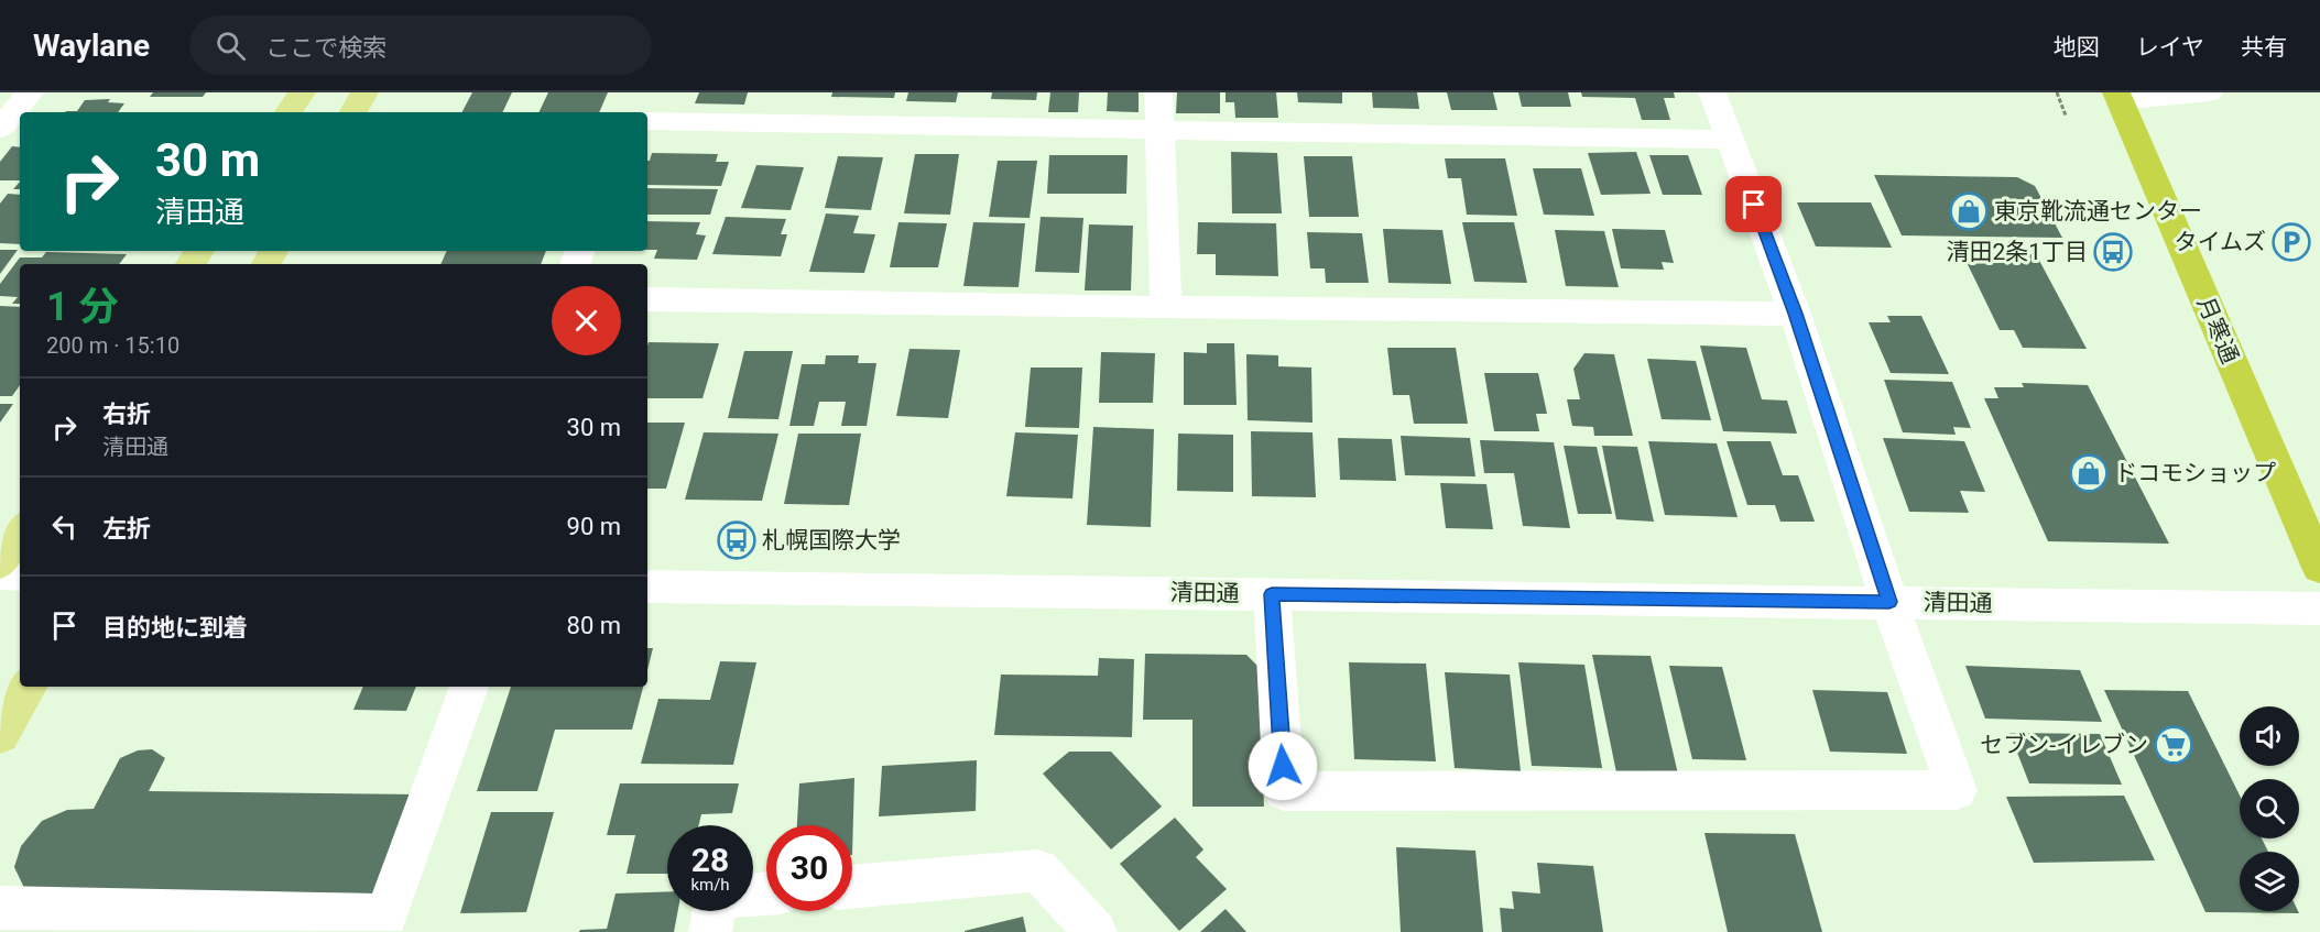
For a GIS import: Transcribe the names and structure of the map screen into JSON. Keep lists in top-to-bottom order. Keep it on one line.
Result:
{"streets":{"highway":["月寒通"],"street":["清田通"]},"places":{"shop":["東京靴流通センター","ドコモショップ"],"parking":["タイムズ"],"bus stop":["清田2条1丁目","札幌国際大学"],"supermarket":["セブン-イレブン"]},"page":{"header":"Waylane","search":"ここで検索","nav":["地図","レイヤ","共有"],"turn":["30 m","清田通"],"heading":["1 分","200 m · 15:10"],"list":[{"name":"右折","note":"清田通","value":"30 m"},{"name":"左折","value":"90 m"},{"name":"目的地に到着","value":"80 m"}],"speed":"28 km/h","limit":"30"}}
